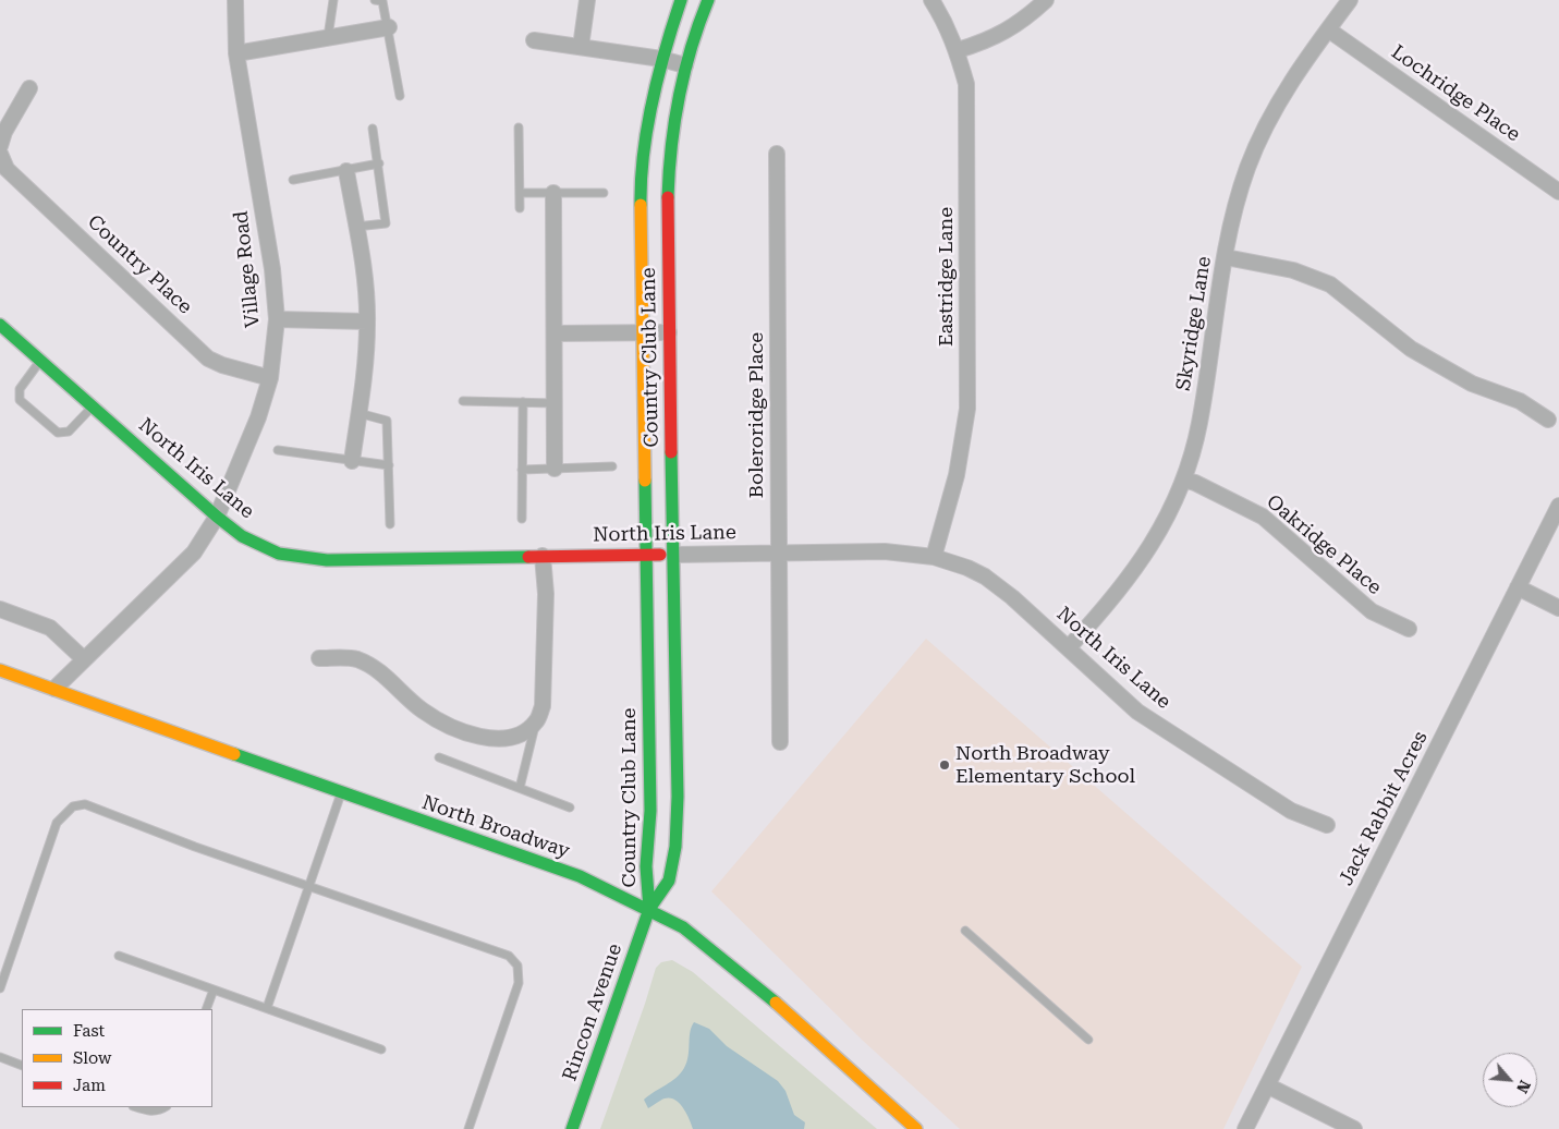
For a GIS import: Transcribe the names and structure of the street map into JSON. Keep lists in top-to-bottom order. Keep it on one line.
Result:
{"streets":{"main road":["Country Club Lane","North Iris Lane","North Broadway","Rincon Avenue"],"street":["Lochridge Place","Country Place","Village Road","Eastridge Lane","Skyridge Lane","Boleroridge Place","Oakridge Place","Jack Rabbit Acres"]},"crossings":[["Lochridge Place","Skyridge Lane"],["Country Place","Village Road"],["Village Road","North Iris Lane"],["Village Road","North Broadway"],["Eastridge Lane","North Iris Lane"],["Skyridge Lane","North Iris Lane"],["Skyridge Lane","Oakridge Place"],["Country Club Lane","North Iris Lane"],["Country Club Lane","North Broadway"],["Country Club Lane","Rincon Avenue"],["Boleroridge Place","North Iris Lane"],["North Broadway","Rincon Avenue"]],"places":["North Broadway Elementary School"],"legend":["Fast","Slow","Jam"],"north":"bottom right"}
